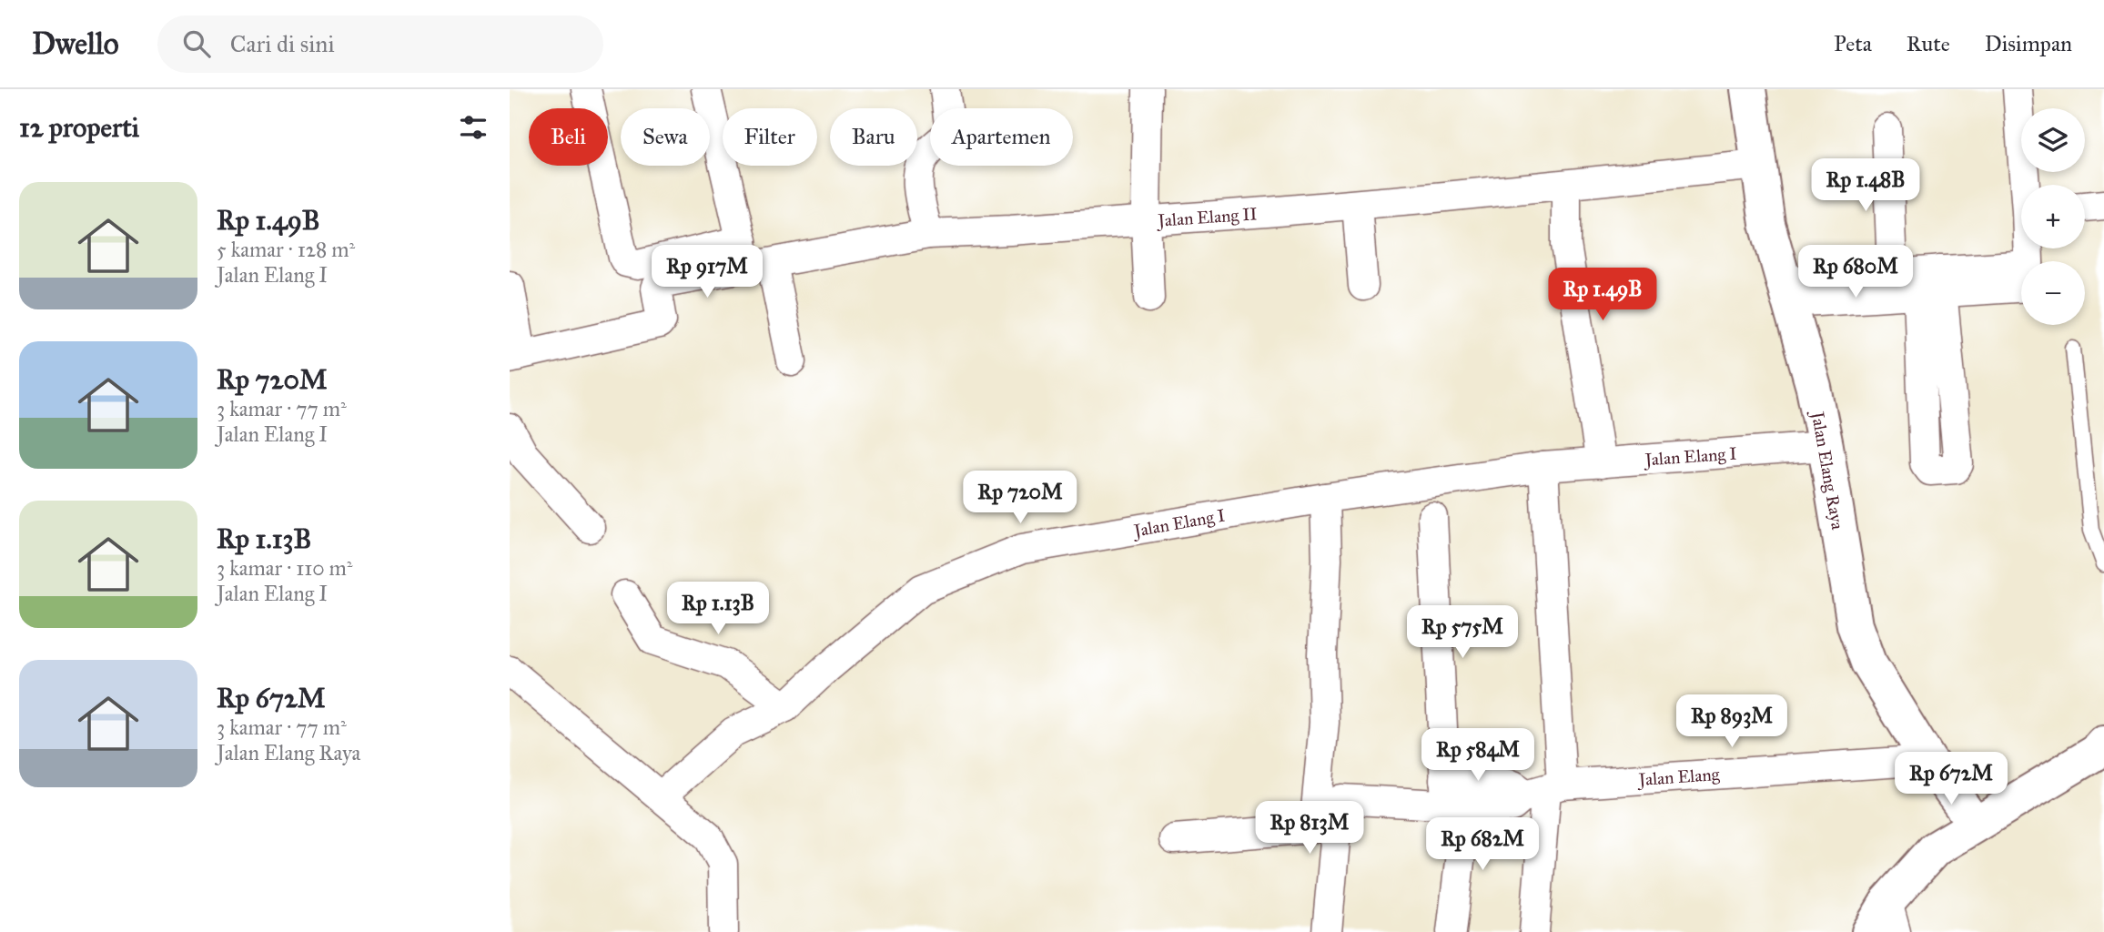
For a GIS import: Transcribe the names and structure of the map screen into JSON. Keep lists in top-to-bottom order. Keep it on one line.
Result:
{"streets":{"street":["Jalan Elang II","Jalan Elang I","Jalan Elang Raya","Jalan Elang"]},"crossings":[["Jalan Elang II","Jalan Elang Raya"],["Jalan Elang I","Jalan Elang Raya"],["Jalan Elang Raya","Jalan Elang"]],"page":{"header":"Dwello","search":"Cari di sini","nav":["Peta","Rute","Disimpan"],"heading":"12 properti","map_buttons":["+","−"],"chip":["Beli","Sewa","Filter","Baru","Apartemen"],"price":["Rp 1.48B","Rp 917M","Rp 680M","Rp 1.49B","Rp 720M","Rp 1.13B","Rp 575M","Rp 893M","Rp 584M","Rp 672M","Rp 813M","Rp 682M"],"list":[{"name":"Rp 1.49B","note":"5 kamar · 128 m² · Jalan Elang I"},{"name":"Rp 720M","note":"3 kamar · 77 m² · Jalan Elang I"},{"name":"Rp 1.13B","note":"3 kamar · 110 m² · Jalan Elang I"},{"name":"Rp 672M","note":"3 kamar · 77 m² · Jalan Elang Raya"}]}}
